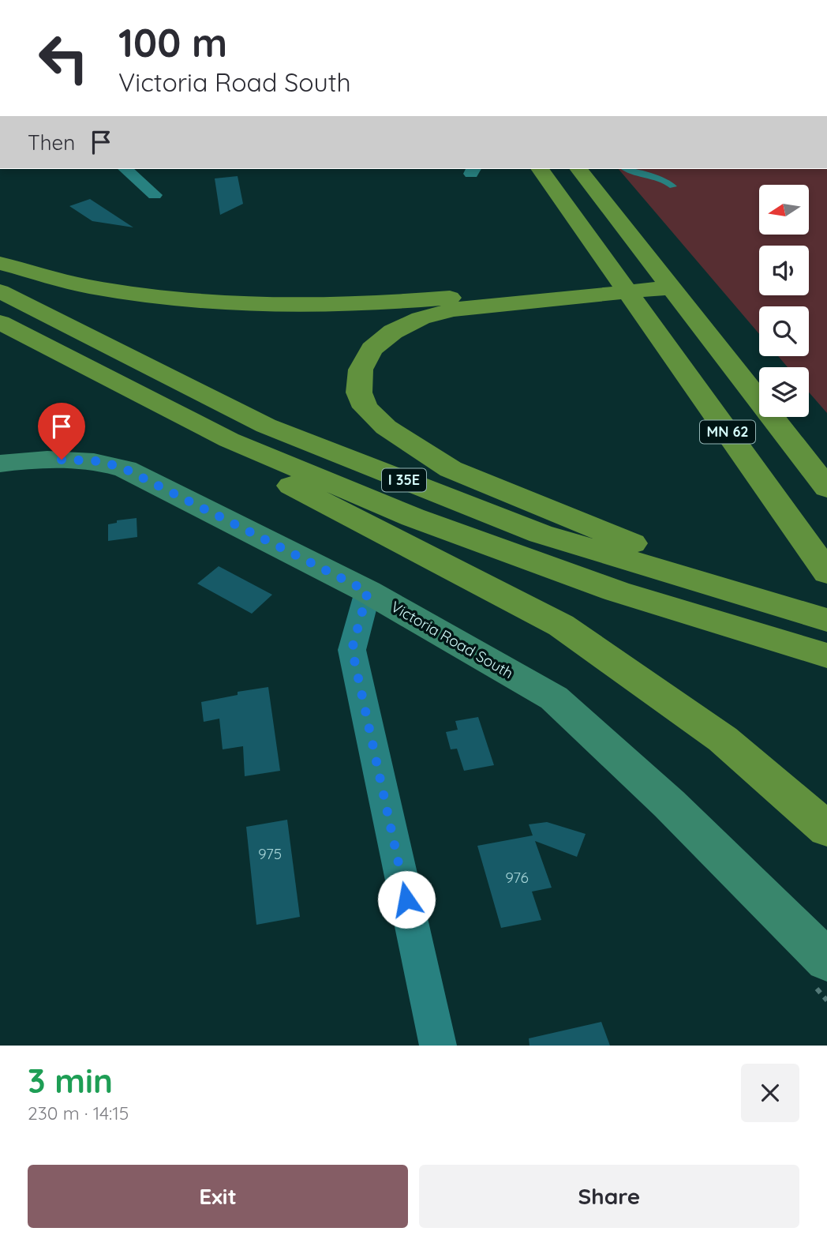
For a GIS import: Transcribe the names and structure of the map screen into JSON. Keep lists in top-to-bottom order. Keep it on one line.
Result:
{"streets":{"highway":["MN 62","I 35E"],"street":["Victoria Road South"]},"house_numbers":["975","976"],"north":"left","page":{"turn":["100 m","Victoria Road South"],"then":"Then","heading":["3 min","230 m · 14:15"],"buttons":["Exit","Share"]}}
